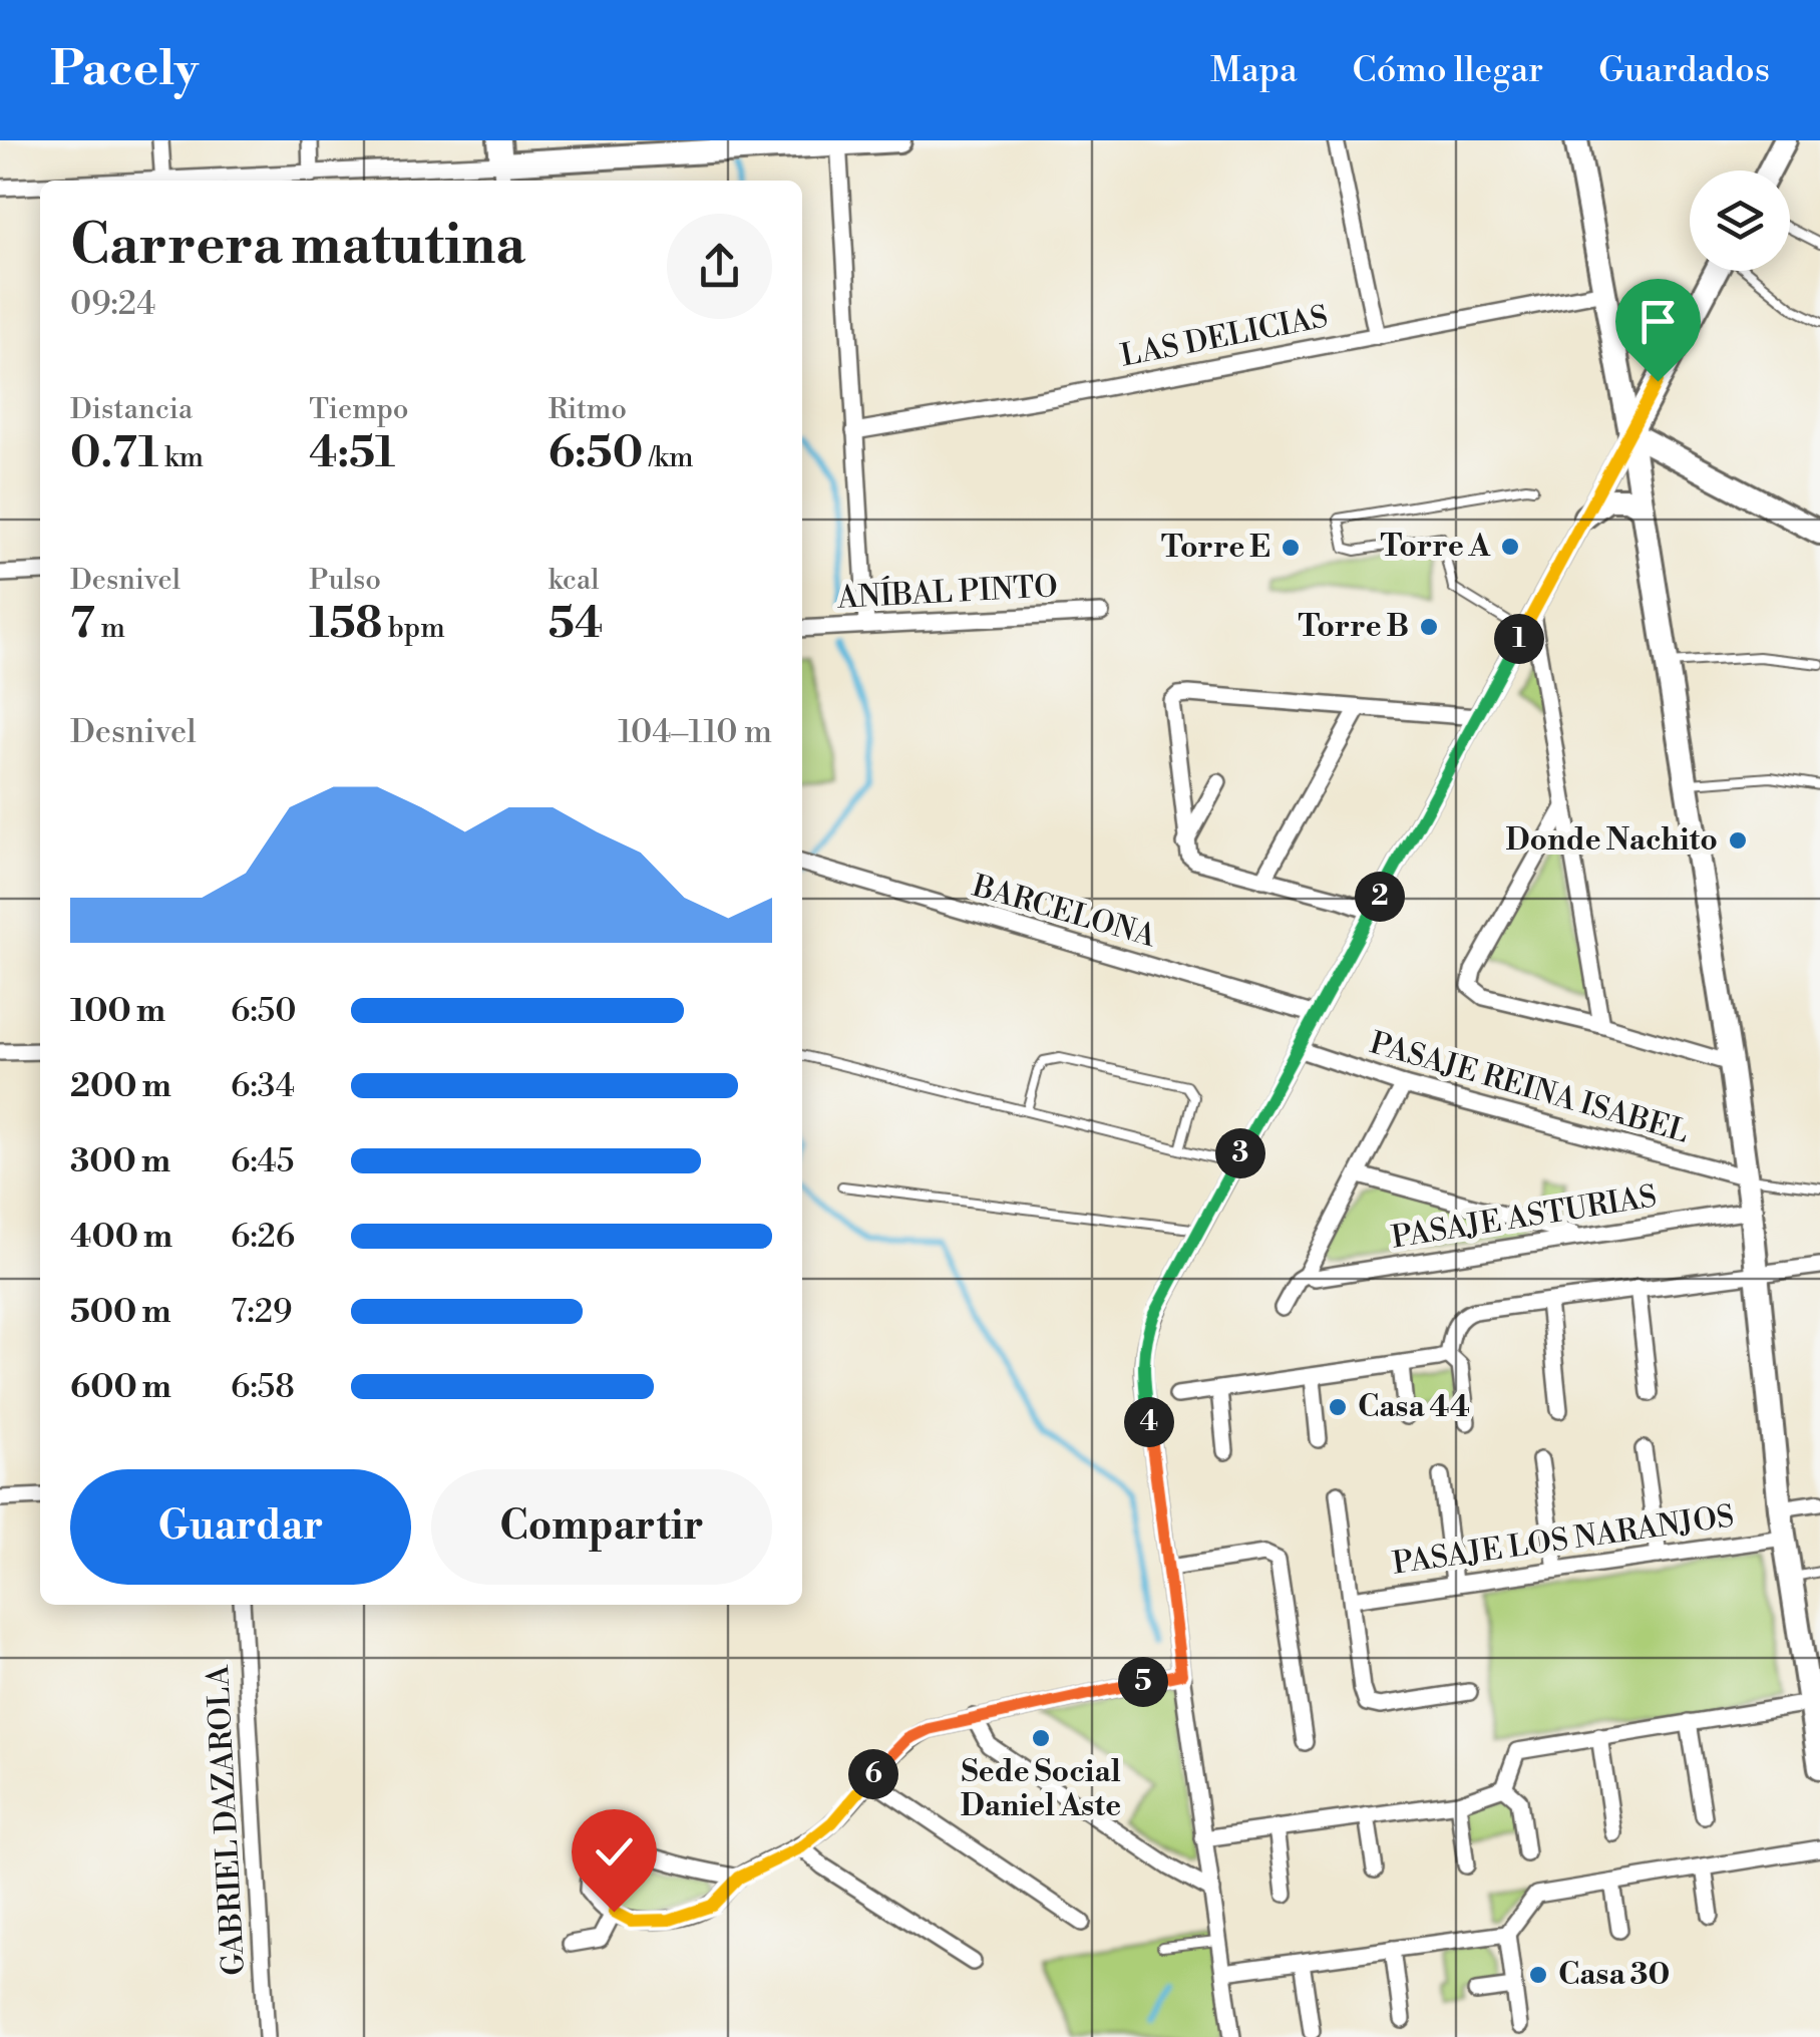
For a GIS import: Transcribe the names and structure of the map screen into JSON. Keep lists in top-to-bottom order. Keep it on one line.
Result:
{"streets":{"street":["LAS DELICIAS","ANÍBAL PINTO","BARCELONA","PASAJE REINA ISABEL","PASAJE ASTURIAS","PASAJE LOS NARANJOS","GABRIEL DAZAROLA"]},"places":["Torre A","Torre E","Torre B","Donde Nachito","Casa 44","Sede Social Daniel Aste","Casa 30"],"page":{"header":"Pacely","nav":["Mapa","Cómo llegar","Guardados"],"heading":["Carrera matutina","09:24"],"stats":[["Distancia","0.71 km"],["Tiempo","4:51"],["Ritmo","6:50 /km"],["Desnivel","7 m"],["Pulso","158 bpm"],["kcal","54"]],"pins":["1","2","3","4","5","6"],"chart":["Desnivel","104–110 m"],"list":[{"name":"100 m","note":"6:50"},{"name":"200 m","note":"6:34"},{"name":"300 m","note":"6:45"},{"name":"400 m","note":"6:26"},{"name":"500 m","note":"7:29"},{"name":"600 m","note":"6:58"}],"buttons":["Guardar","Compartir"]}}
